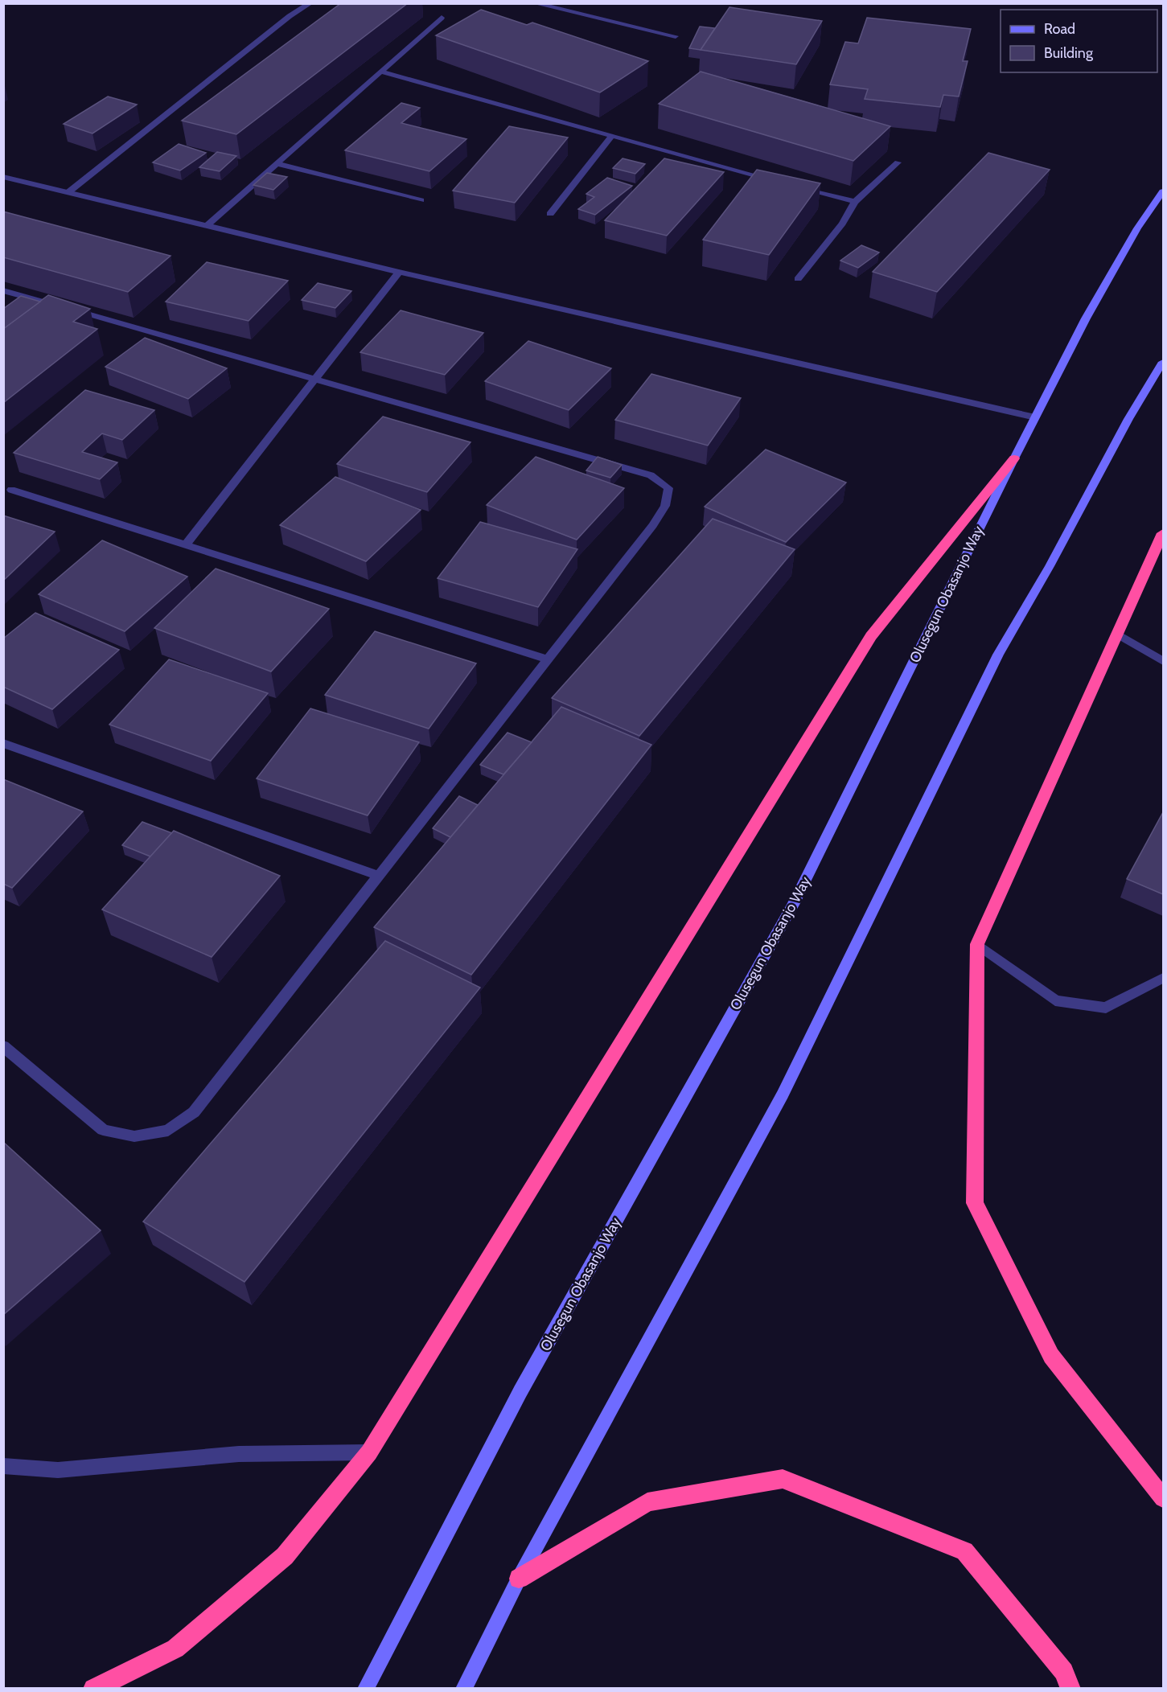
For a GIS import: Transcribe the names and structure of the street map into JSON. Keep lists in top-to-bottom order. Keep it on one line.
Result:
{"streets":{"main road":["Olusegun Obasanjo Way"]},"legend":["Road","Building"]}
